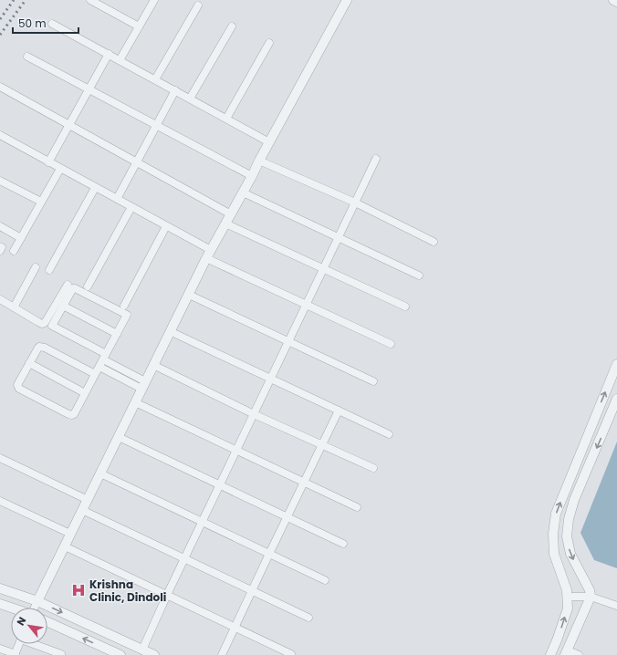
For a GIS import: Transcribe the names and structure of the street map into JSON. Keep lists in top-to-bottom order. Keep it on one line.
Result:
{"places":{"hospital":["Krishna Clinic, Dindoli"]},"scale_bar":"50 m","north":"top left"}
